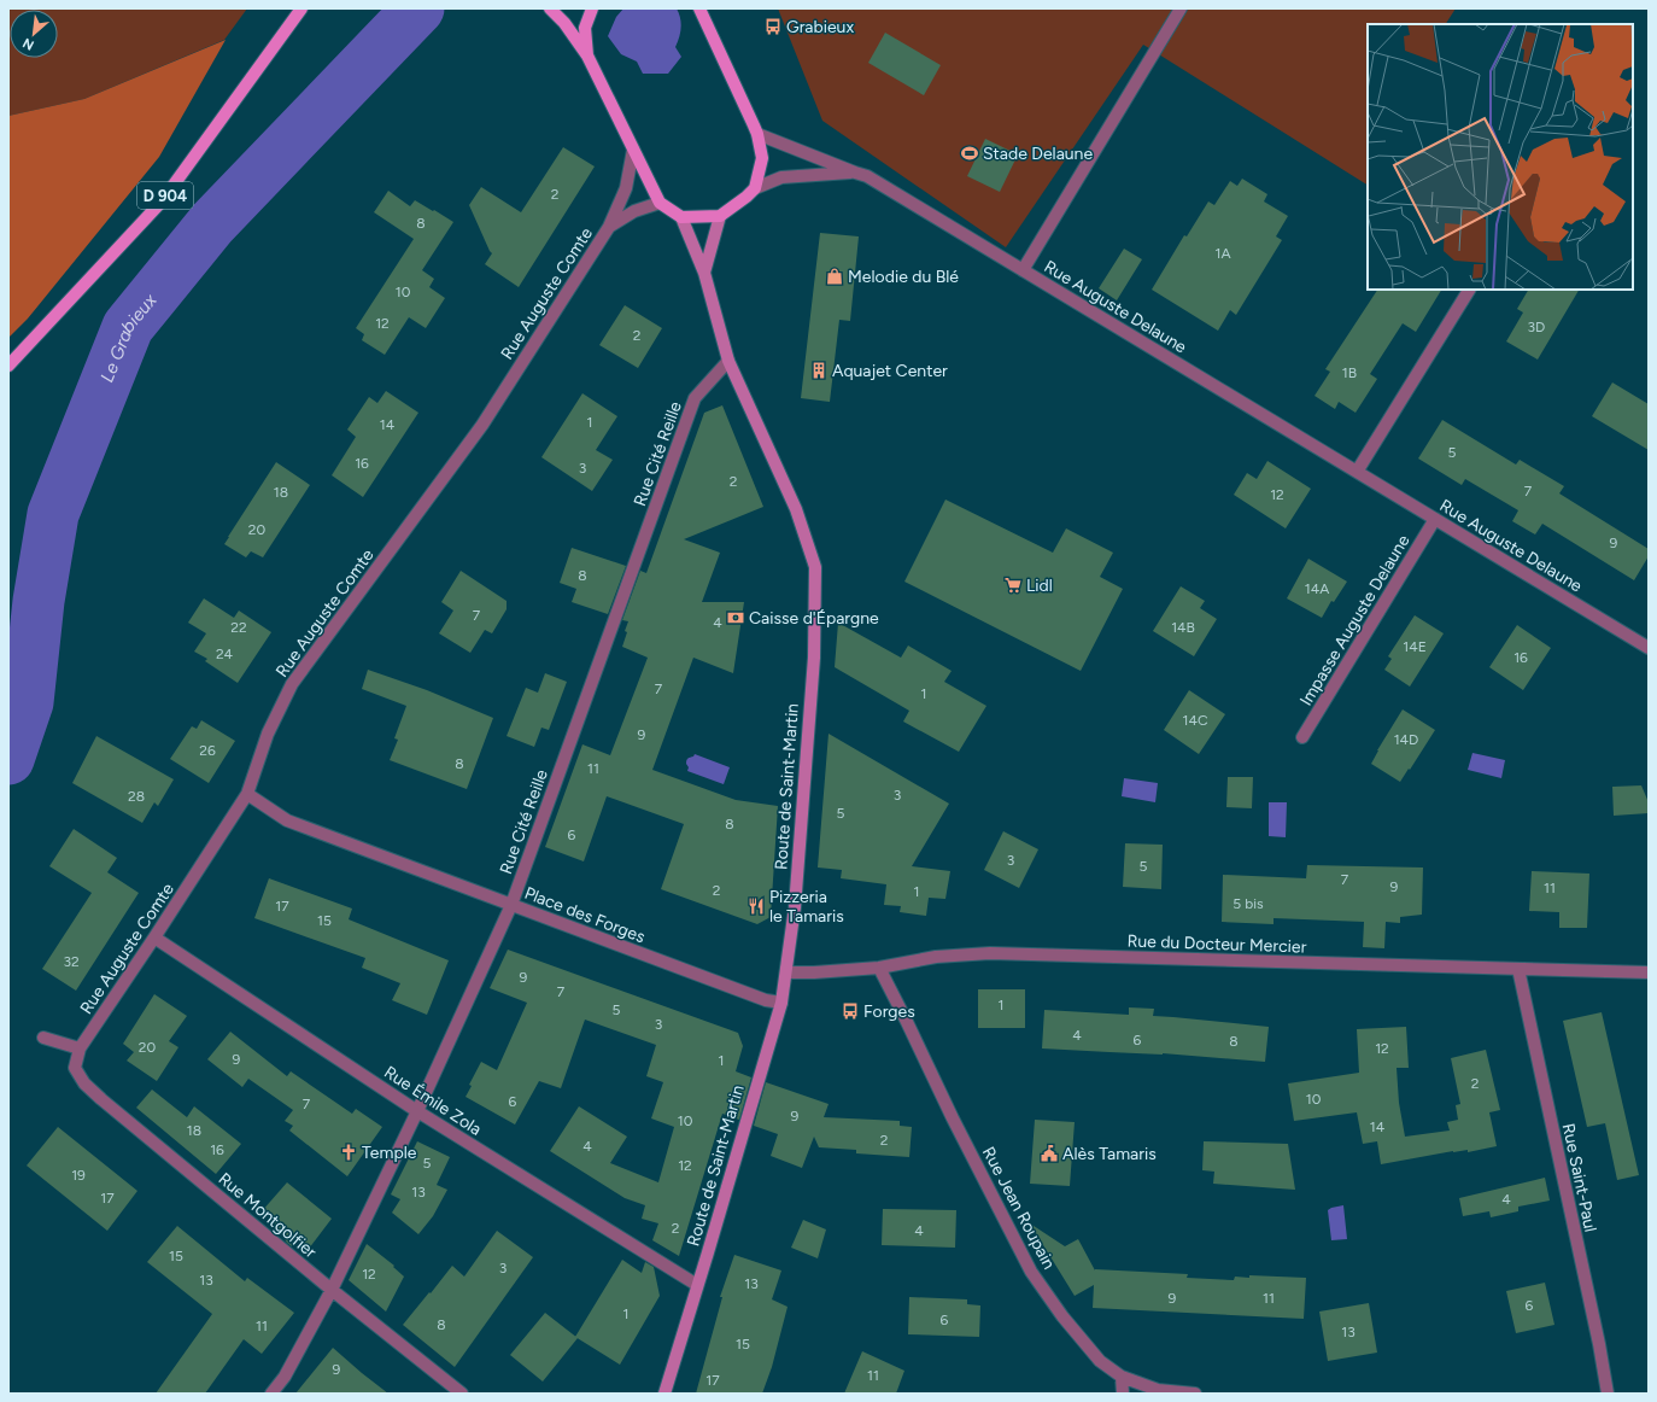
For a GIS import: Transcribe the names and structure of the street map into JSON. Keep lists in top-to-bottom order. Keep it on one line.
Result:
{"streets":{"main road":["D 904","Route de Saint-Martin"],"street":["Rue Auguste Comte","Rue Auguste Delaune","Rue Cité Reille","Impasse Auguste Delaune","Place des Forges","Rue du Docteur Mercier","Rue Émile Zola","Rue Saint-Paul","Rue Jean Roupain","Rue Montgolfier"]},"crossings":[["Rue Auguste Comte","Place des Forges"],["Rue Auguste Comte","Rue Émile Zola"],["Rue Auguste Comte","Rue Montgolfier"],["Rue Auguste Delaune","Impasse Auguste Delaune"],["Rue Cité Reille","Route de Saint-Martin"],["Rue Cité Reille","Place des Forges"],["Rue Cité Reille","Rue Émile Zola"],["Rue Cité Reille","Rue Montgolfier"],["Route de Saint-Martin","Place des Forges"],["Route de Saint-Martin","Rue du Docteur Mercier"],["Route de Saint-Martin","Rue Émile Zola"],["Rue du Docteur Mercier","Rue Saint-Paul"],["Rue du Docteur Mercier","Rue Jean Roupain"]],"water":["Le Grabieux"],"places":{"bus stop":["Grabieux","Forges"],"sports":["Stade Delaune"],"shop":["Melodie du Blé"],"building":["Aquajet Center"],"supermarket":["Lidl"],"bank":["Caisse d'Épargne"],"restaurant":["Pizzeria le Tamaris"],"church":["Temple"],"public building":["Alès Tamaris"]},"house_numbers":["2","8","1A","10","12","3D","2","1B","1","14","5","16","3","2","7","18","12","20","9","8","14A","7","4","22","14B","14E","24","16","7","1","14C","9","14D","26","8","11","3","28","5","8","6","3","5","7","9","11","2","1","5 bis","17","15","32","9","7","1","5","3","4","6","8","20","12","9","1","2","10","6","7","9","10","14","18","2","4","16","5","12","19","13","17","4","2","4","15","3","12","13","13","9","11","6","1","6","8","11","13","15","9","11","17"],"north":"bottom left"}
